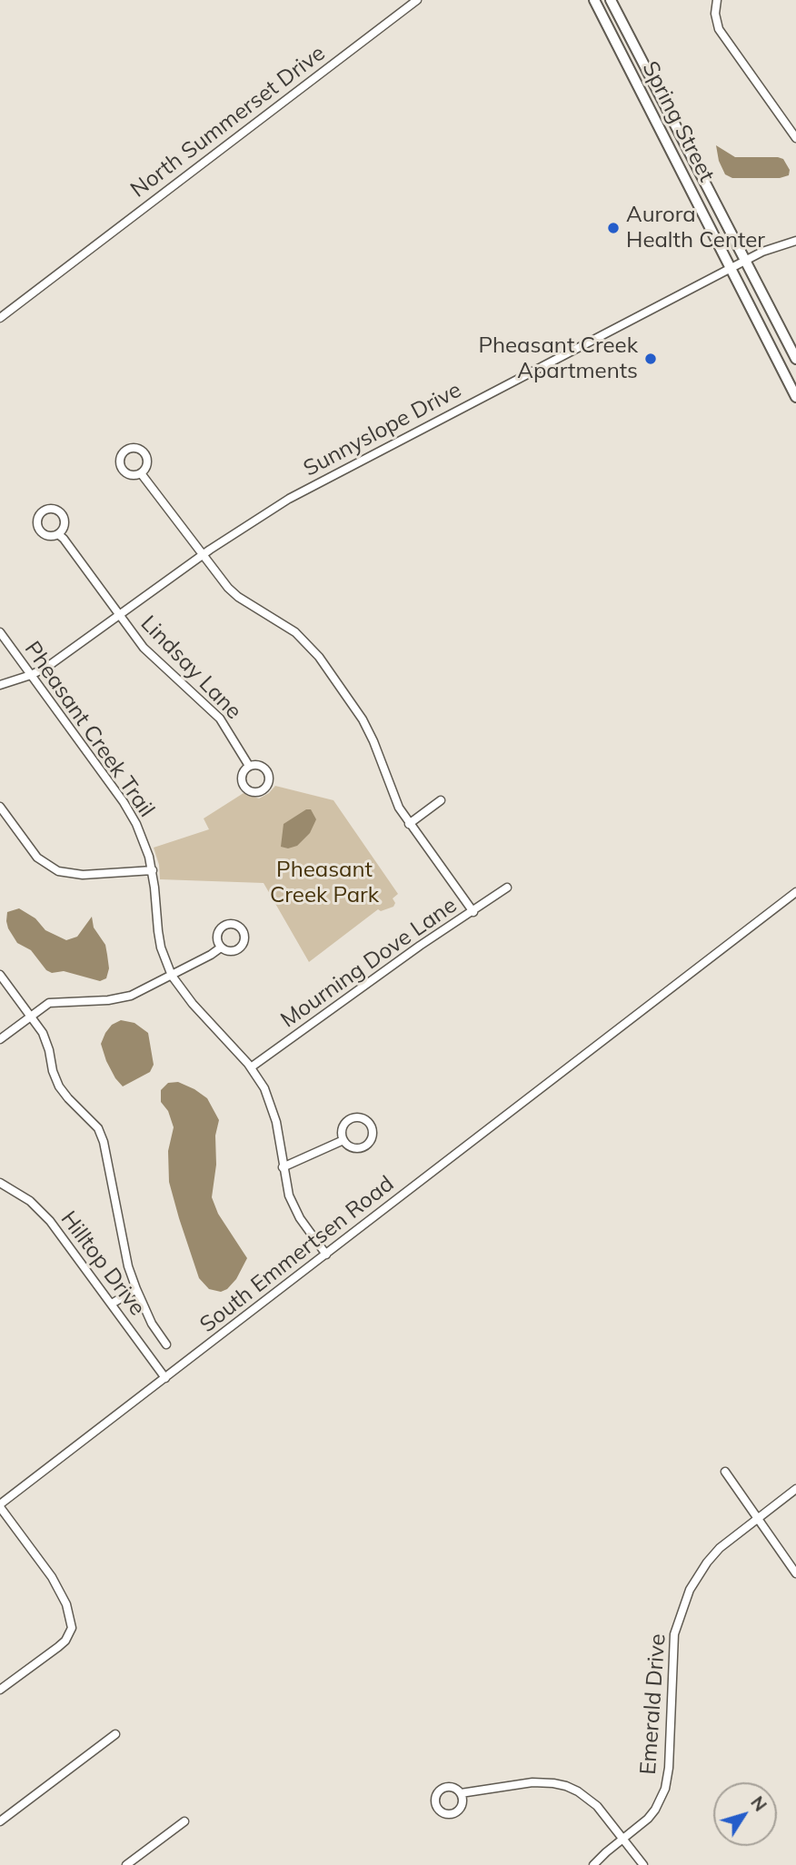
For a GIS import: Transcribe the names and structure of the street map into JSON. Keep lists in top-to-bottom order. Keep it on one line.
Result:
{"streets":{"main road":["Spring Street"],"street":["North Summerset Drive","Sunnyslope Drive","Lindsay Lane","Pheasant Creek Trail","Mourning Dove Lane","South Emmertsen Road","Hilltop Drive","Emerald Drive"]},"crossings":[["Spring Street","Sunnyslope Drive"],["Sunnyslope Drive","Lindsay Lane"],["Sunnyslope Drive","Pheasant Creek Trail"],["Pheasant Creek Trail","Mourning Dove Lane"],["Pheasant Creek Trail","South Emmertsen Road"],["South Emmertsen Road","Hilltop Drive"]],"parks":["Pheasant Creek Park"],"places":["Aurora Health Center","Pheasant Creek Apartments"],"north":"top right"}
